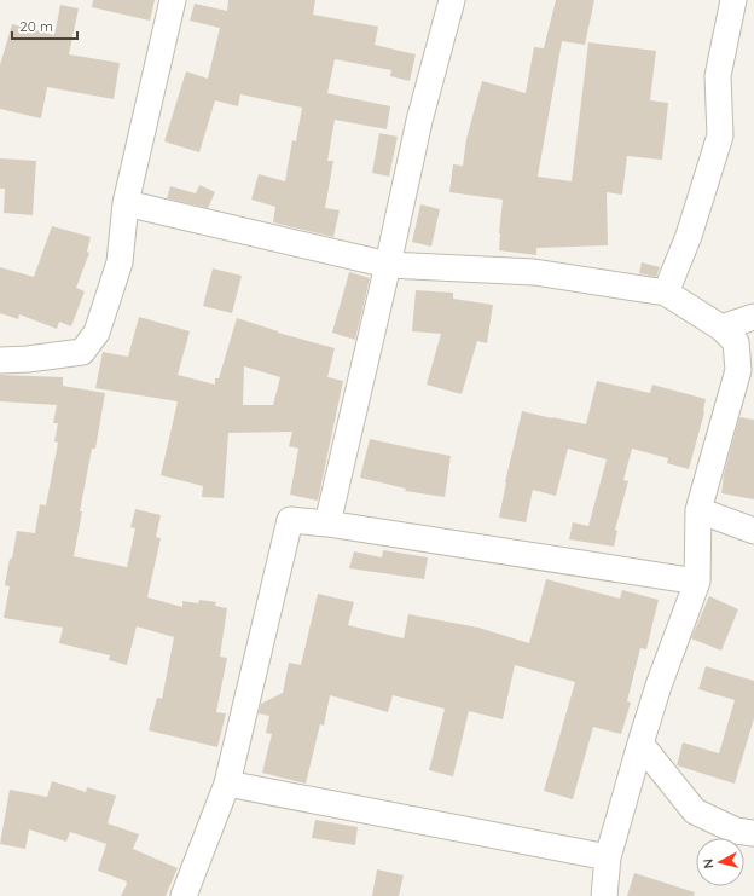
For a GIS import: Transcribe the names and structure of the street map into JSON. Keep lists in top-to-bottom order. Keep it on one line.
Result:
{"scale_bar":"20 m","north":"left"}
